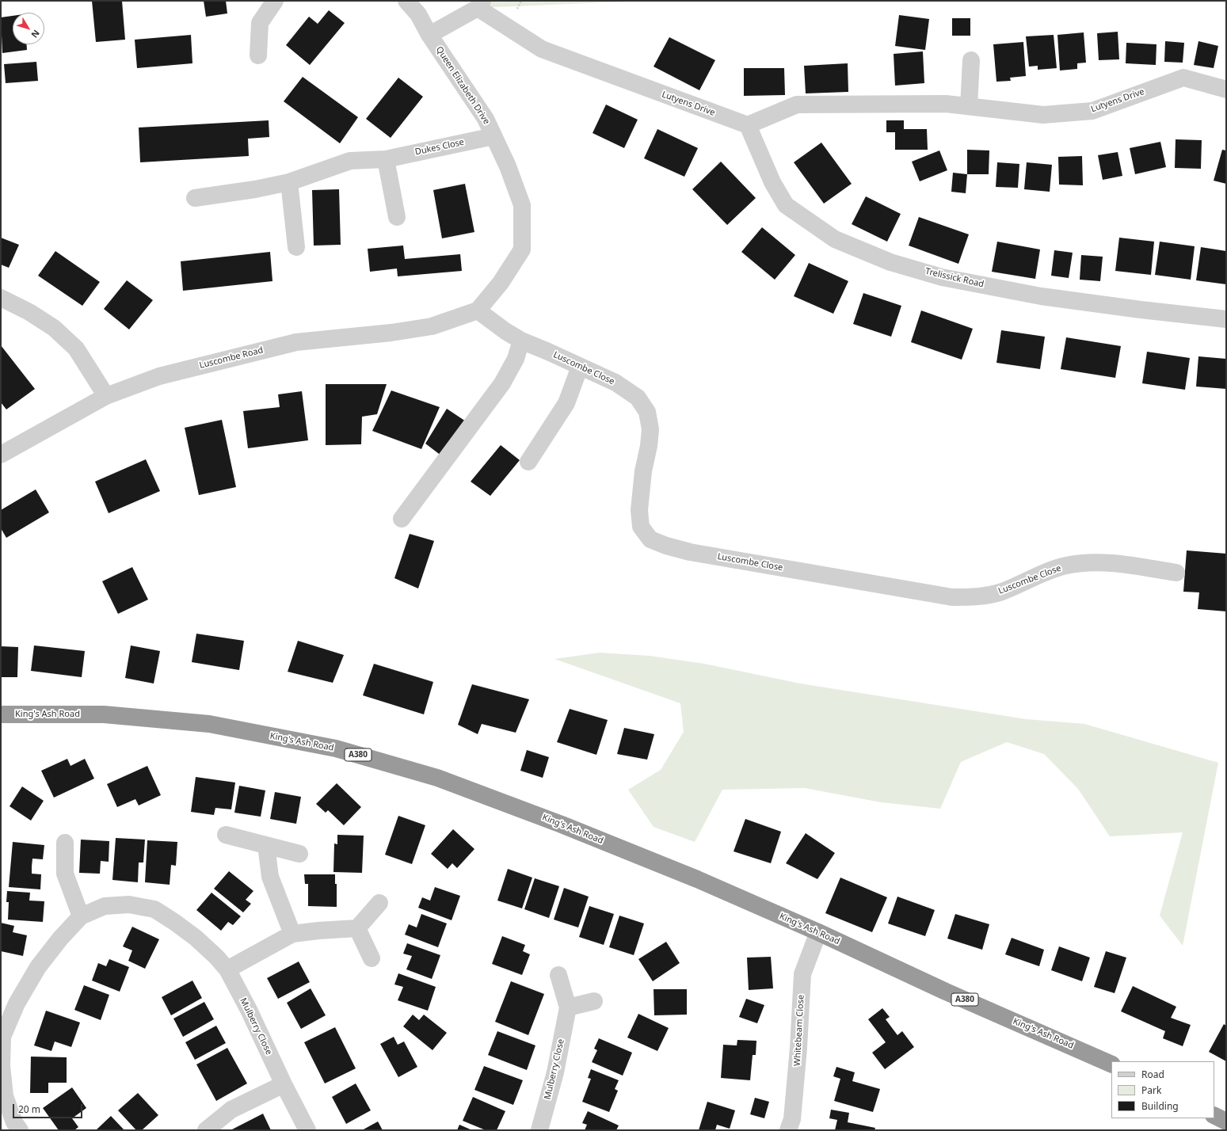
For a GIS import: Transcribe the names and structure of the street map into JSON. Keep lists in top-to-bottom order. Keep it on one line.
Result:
{"streets":{"highway":["King's Ash Road","A380"],"street":["Queen Elizabeth Drive","Lutyens Drive","Dukes Close","Trelissick Road","Luscombe Road","Luscombe Close","Mulberry Close","Whitebeam Close"]},"crossings":[["Queen Elizabeth Drive","Lutyens Drive"],["Queen Elizabeth Drive","Dukes Close"],["Queen Elizabeth Drive","Luscombe Road"],["Queen Elizabeth Drive","Luscombe Close"],["Lutyens Drive","Trelissick Road"],["Luscombe Road","Luscombe Close"],["King's Ash Road","Whitebeam Close"]],"legend":["Road","Park","Building"],"scale_bar":"20 m","north":"bottom right"}
